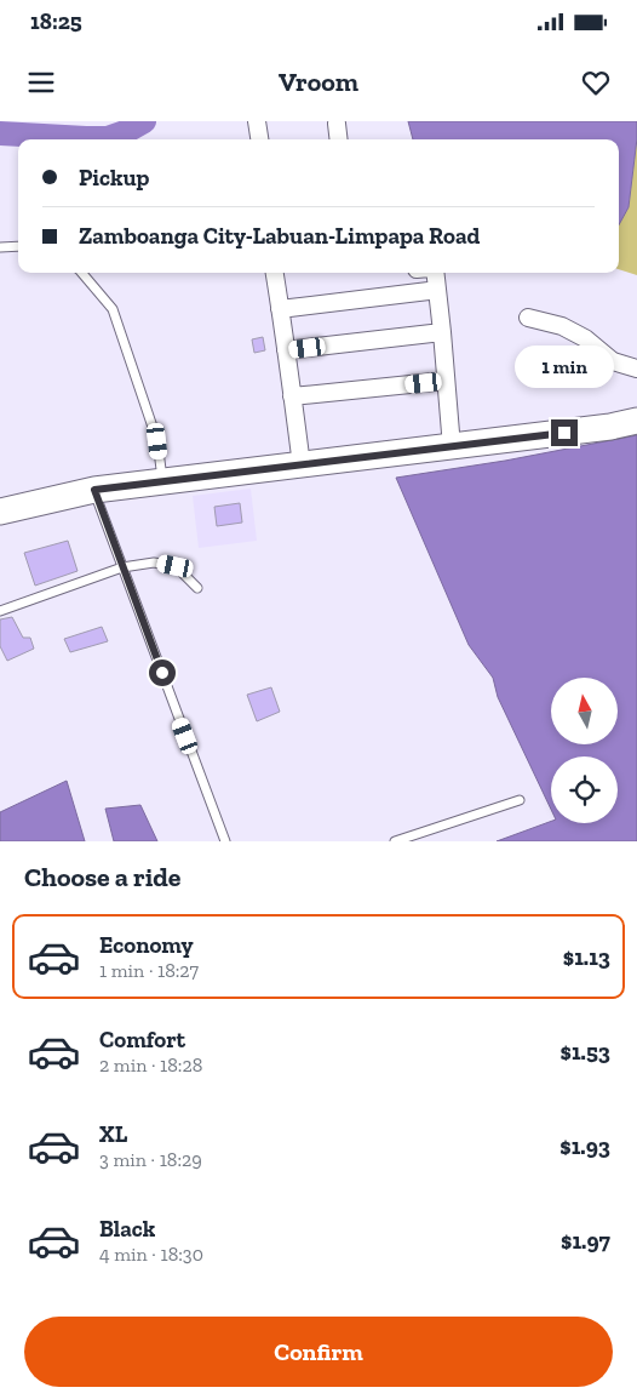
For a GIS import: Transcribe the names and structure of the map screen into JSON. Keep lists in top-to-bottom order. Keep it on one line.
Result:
{"north":"top","page":{"status":"18:25","header":"Vroom","banner":["Pickup","Zamboanga City-Labuan-Limpapa Road"],"bubble":"1 min","heading":"Choose a ride","list":[{"name":"Economy","note":"1 min · 18:27","value":"$1.13"},{"name":"Comfort","note":"2 min · 18:28","value":"$1.53"},{"name":"XL","note":"3 min · 18:29","value":"$1.93"},{"name":"Black","note":"4 min · 18:30","value":"$1.97"}],"buttons":"Confirm"}}
